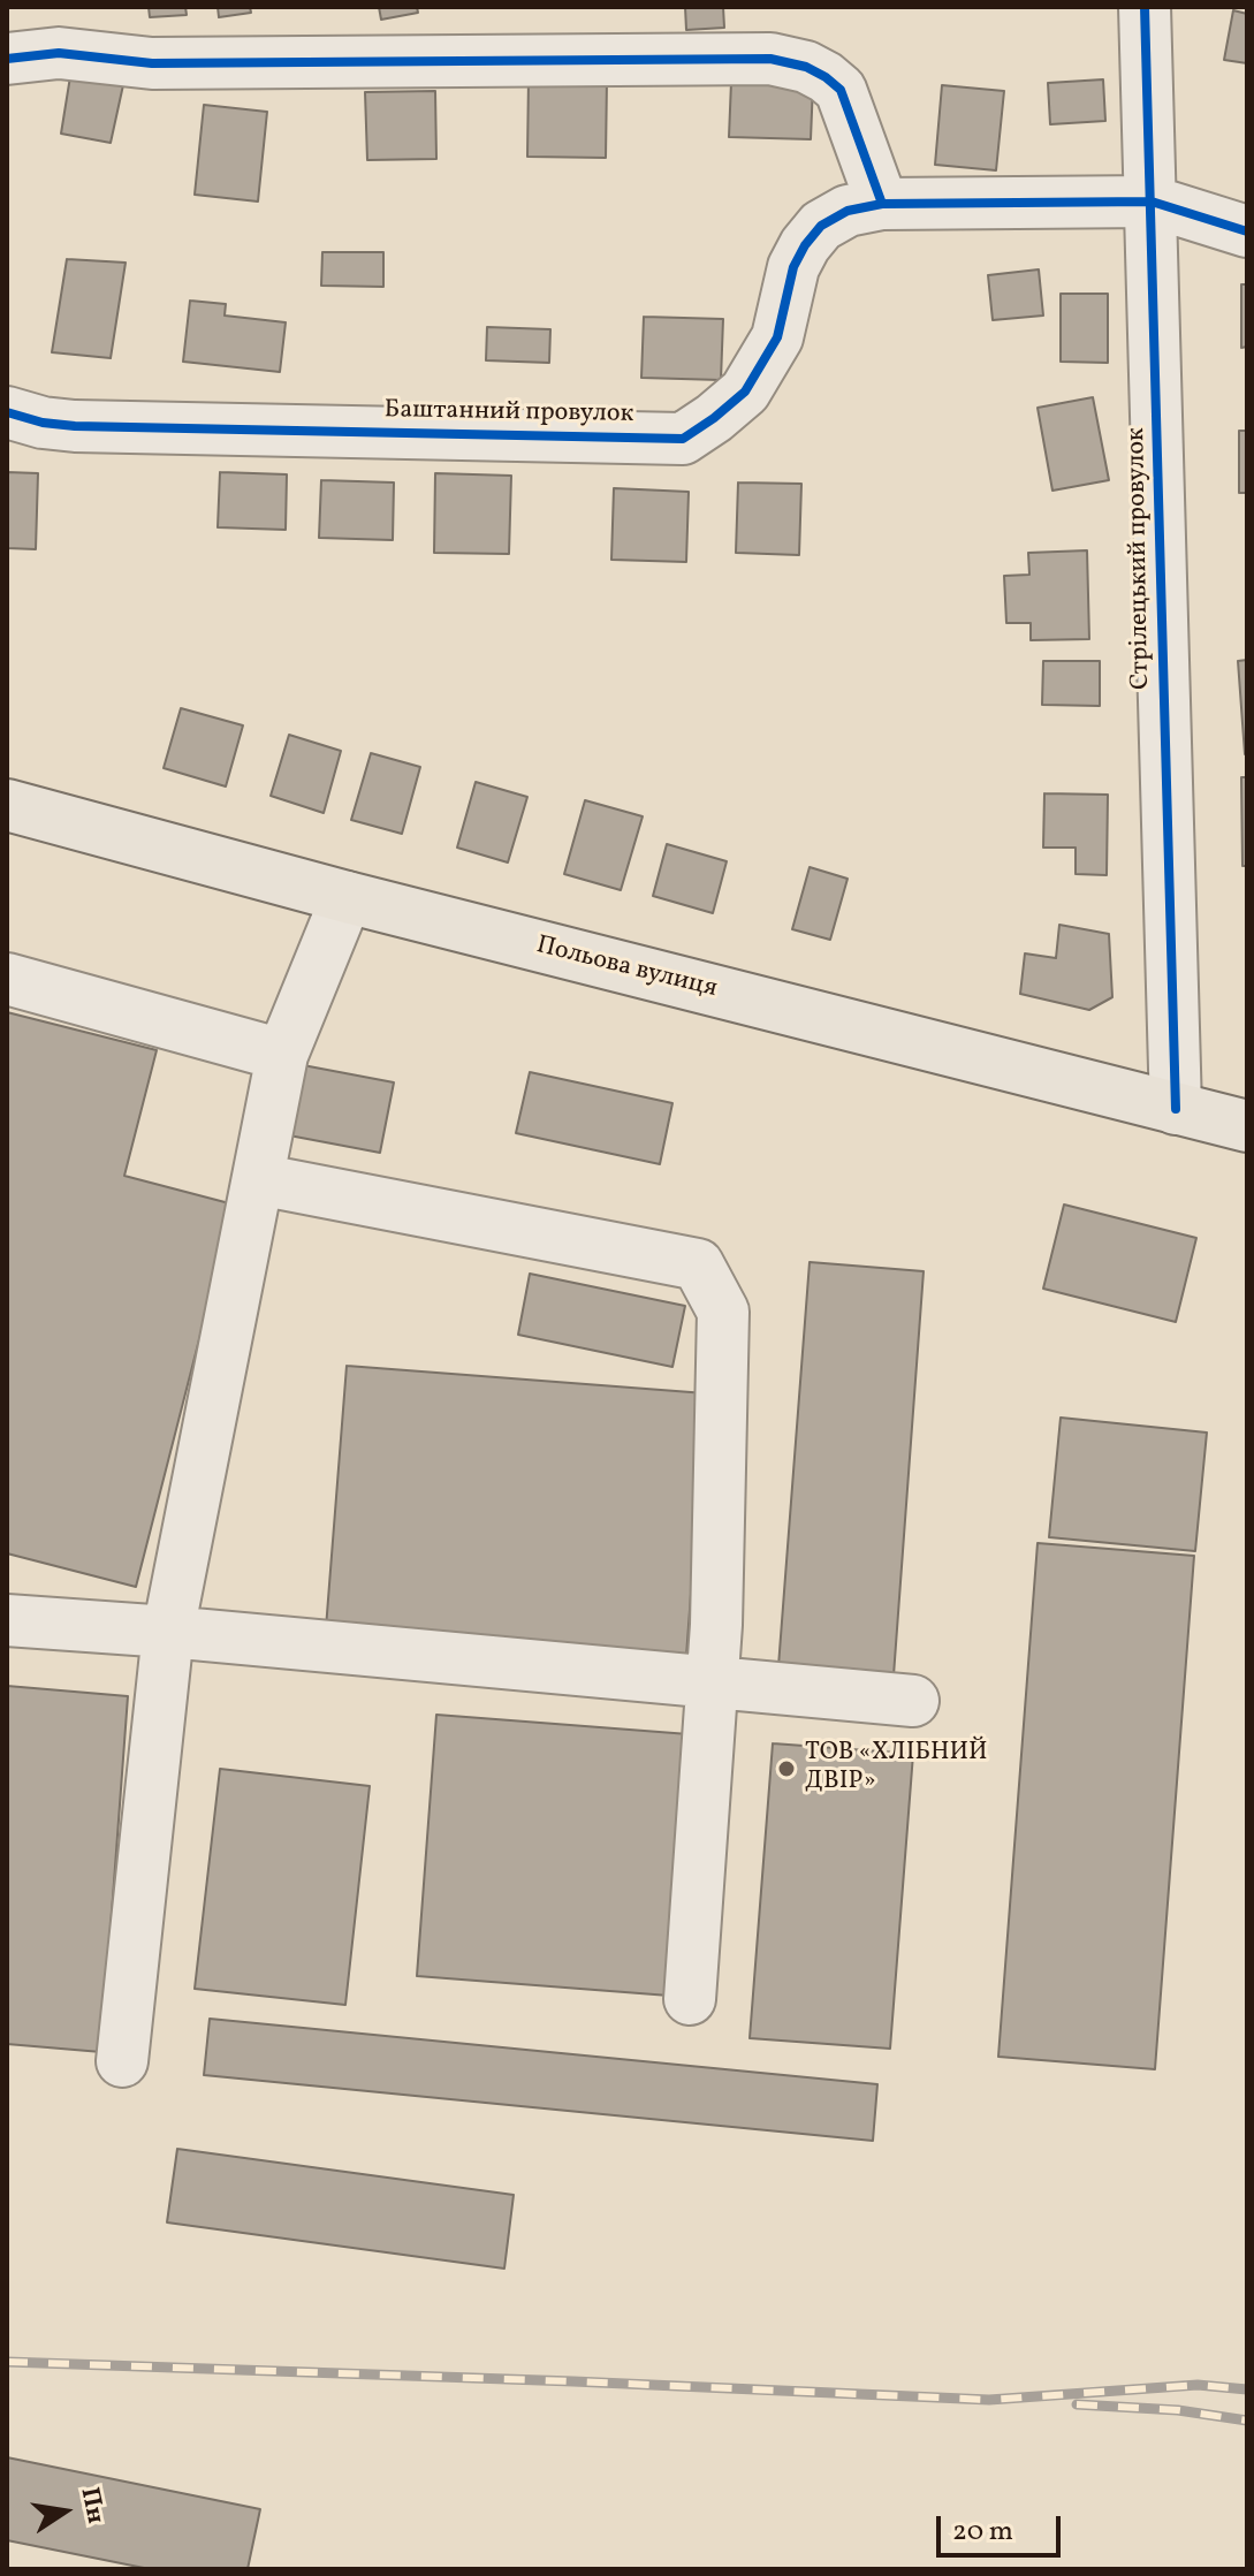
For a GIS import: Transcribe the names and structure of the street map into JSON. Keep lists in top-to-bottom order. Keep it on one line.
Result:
{"streets":{"main road":["Польова вулиця"],"street":["Баштанний провулок","Стрілецький провулок"]},"crossings":[["Баштанний провулок","Стрілецький провулок"],["Стрілецький провулок","Польова вулиця"]],"places":["ТОВ «ХЛІБНИЙ ДВІР»"],"scale_bar":"20 m","north":"right"}
